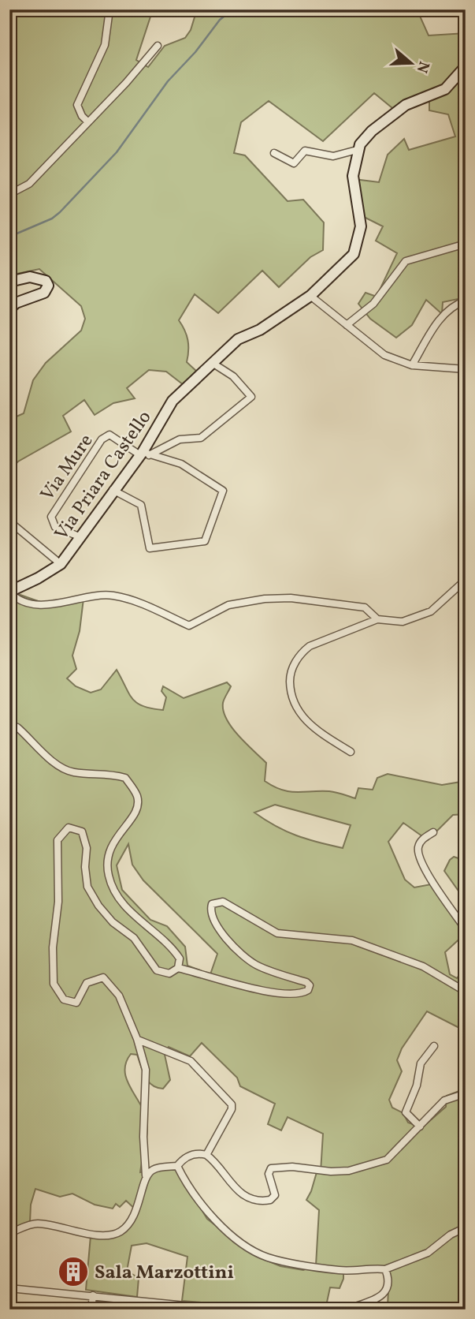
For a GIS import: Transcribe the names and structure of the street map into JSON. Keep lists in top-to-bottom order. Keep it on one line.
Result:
{"streets":{"street":["Via Mure","Via Priara Castello"]},"crossings":[["Via Mure","Via Priara Castello"]],"places":{"building":["Sala Marzottini"]},"north":"right"}
